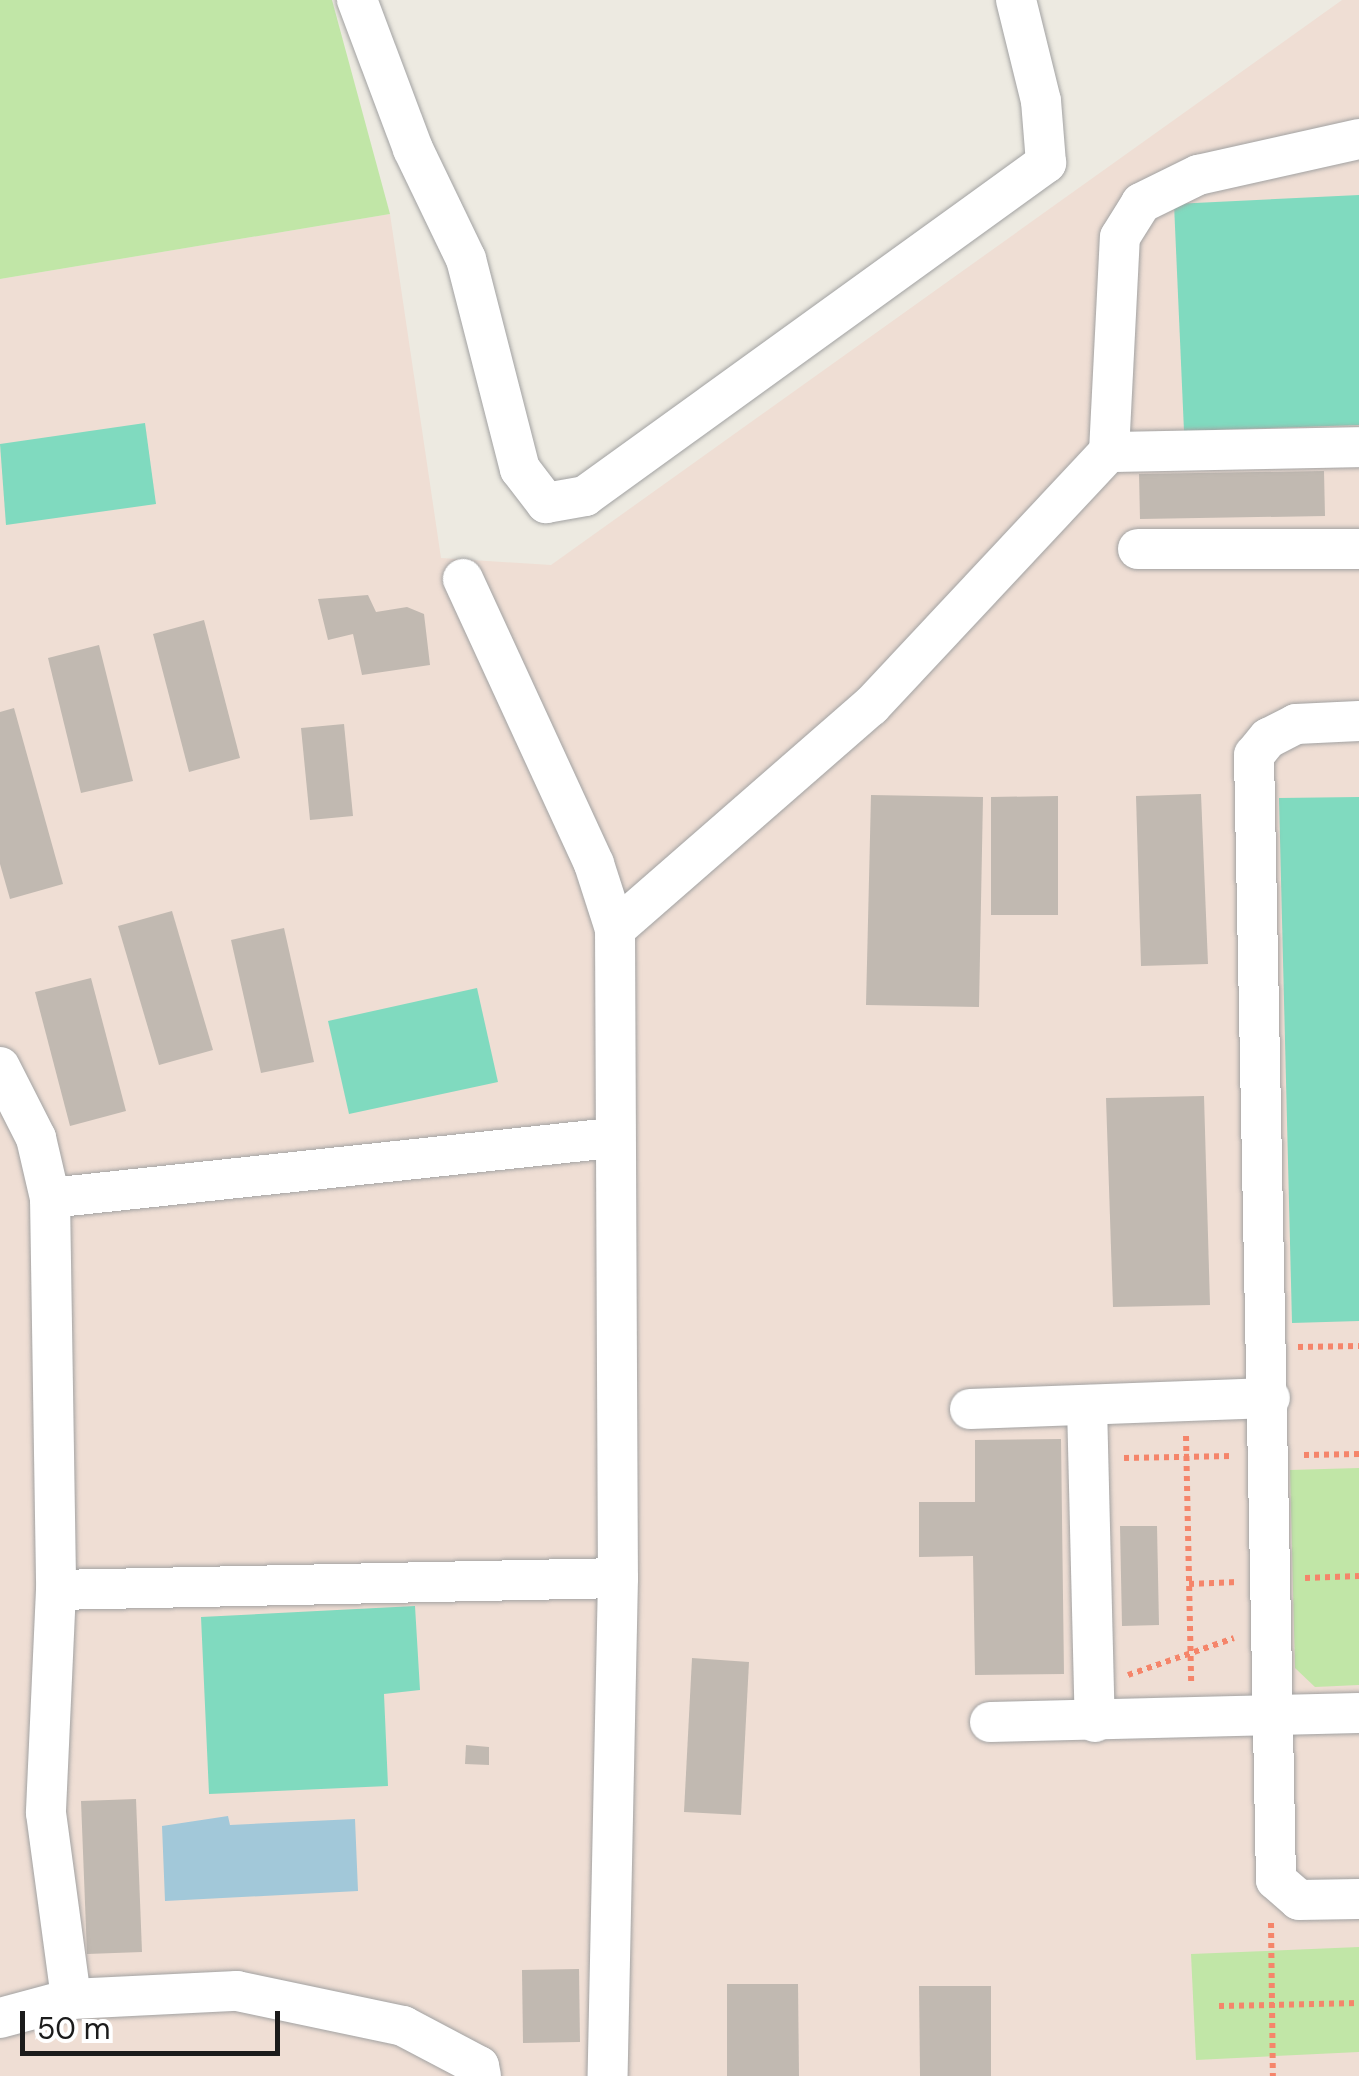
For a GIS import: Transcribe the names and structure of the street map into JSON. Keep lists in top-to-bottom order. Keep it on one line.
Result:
{"scale_bar":"50 m"}
